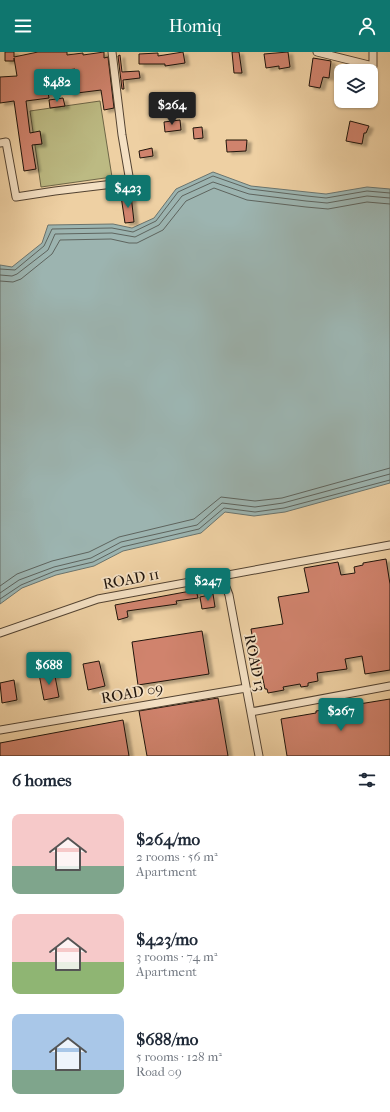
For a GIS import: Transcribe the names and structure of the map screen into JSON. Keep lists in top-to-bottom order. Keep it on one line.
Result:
{"streets":{"street":["ROAD 11","ROAD 13","ROAD 09"]},"crossings":[["ROAD 11","ROAD 13"],["ROAD 13","ROAD 09"]],"page":{"header":"Homiq","price":["$482","$264","$423","$247","$688","$267"],"heading":"6 homes","list":[{"name":"$264/mo","note":"2 rooms · 56 m² · Apartment"},{"name":"$423/mo","note":"3 rooms · 74 m² · Apartment"},{"name":"$688/mo","note":"5 rooms · 128 m² · Road 09"}]}}
